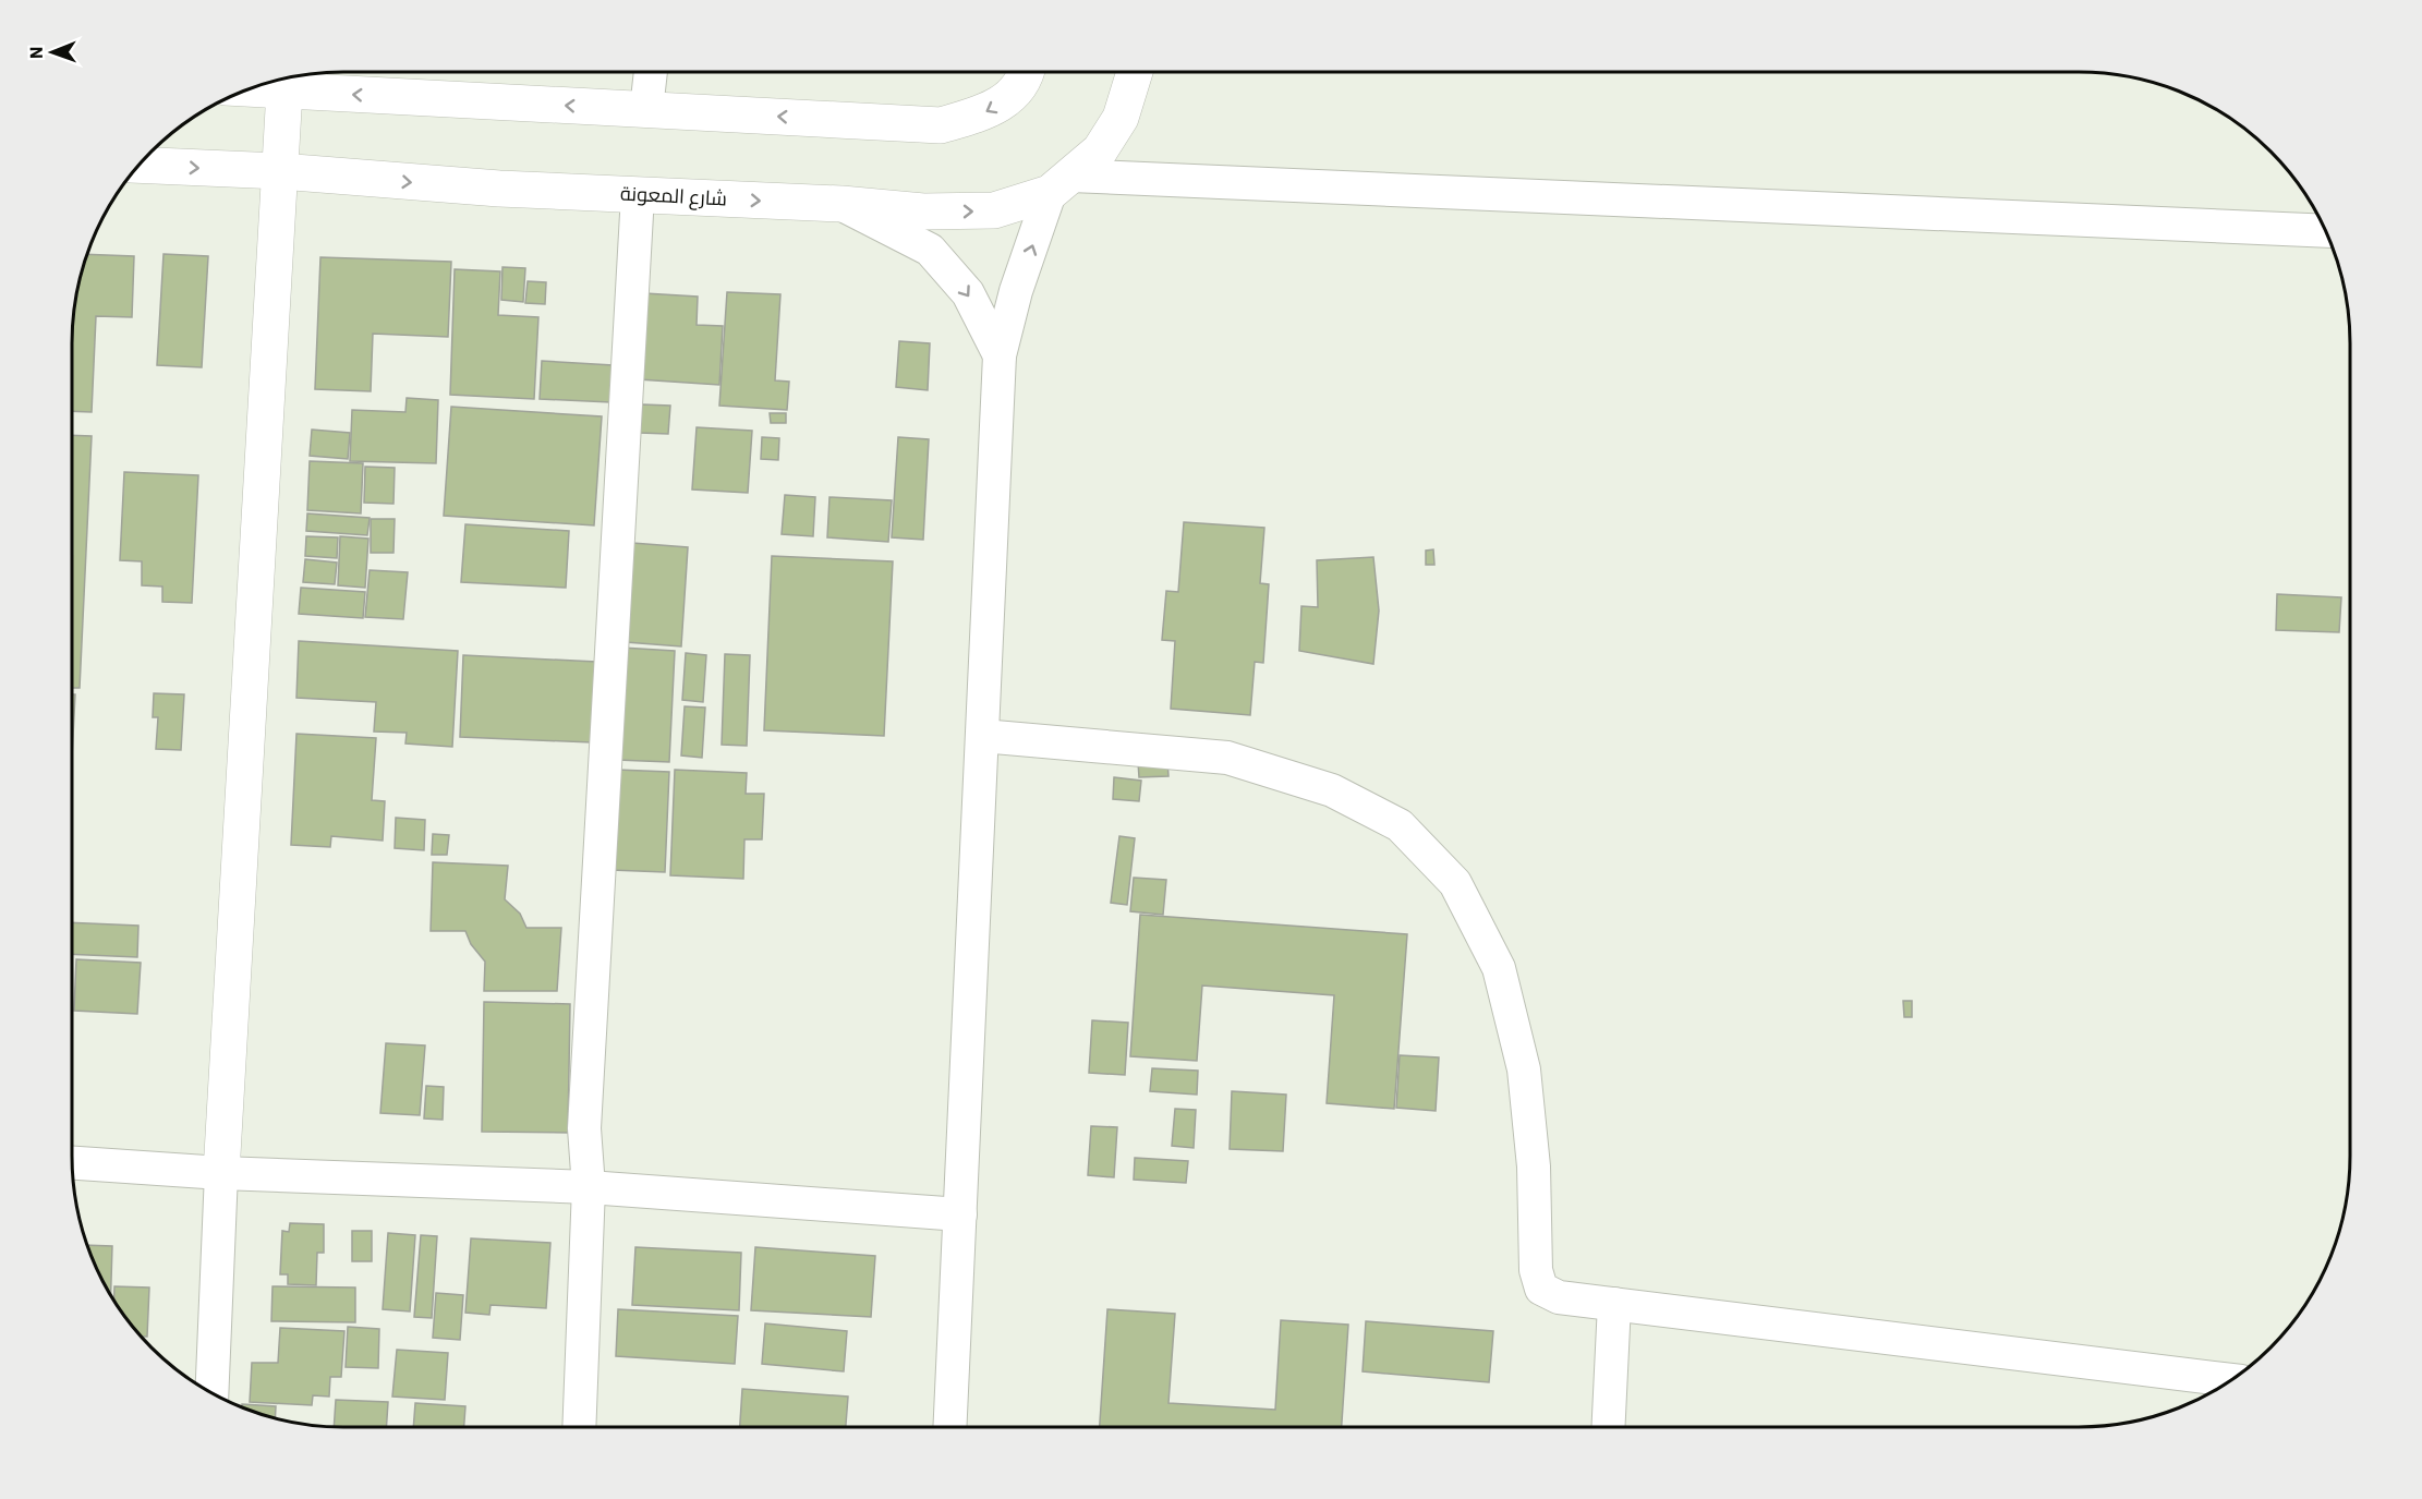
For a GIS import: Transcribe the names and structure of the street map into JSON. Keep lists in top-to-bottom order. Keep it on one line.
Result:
{"streets":{"main road":["شارع المعونة"]},"north":"left"}
